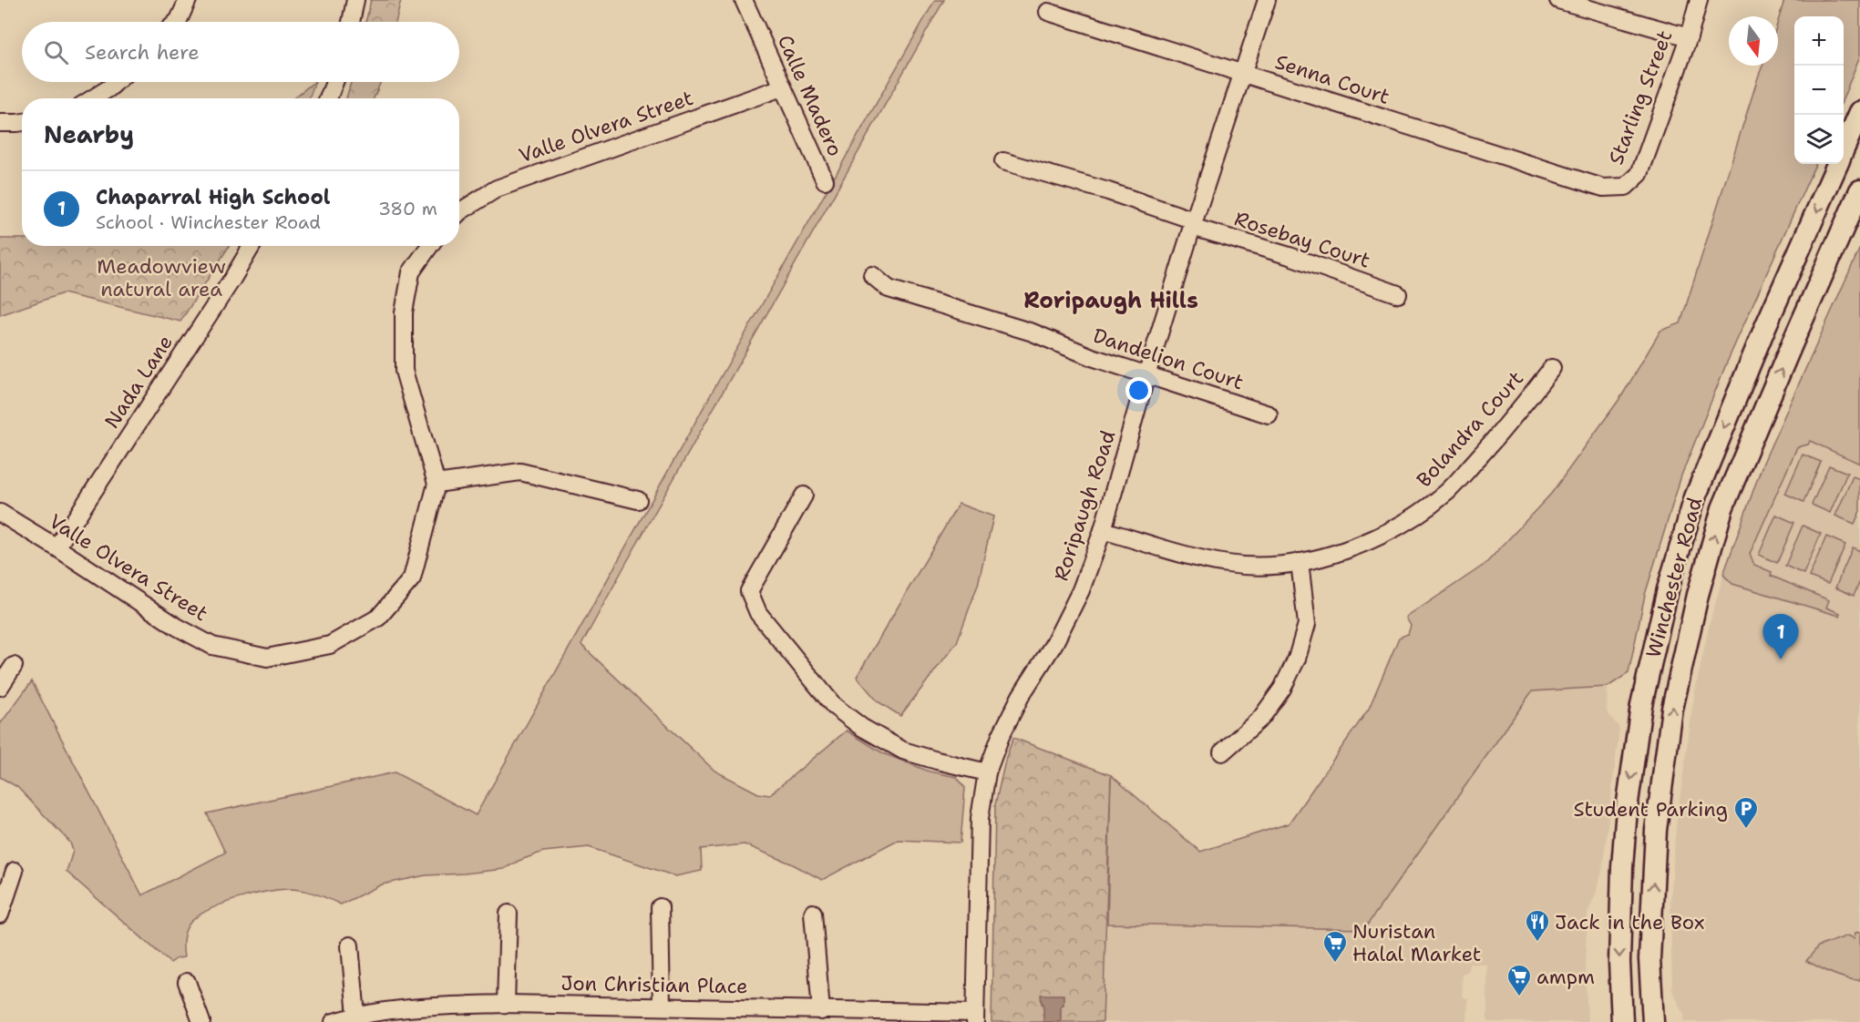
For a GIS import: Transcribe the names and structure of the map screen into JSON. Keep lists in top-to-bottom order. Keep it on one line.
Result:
{"streets":{"main road":["Winchester Road"],"street":["Senna Court","Calle Madero","Starling Street","Valle Olvera Street","Rosebay Court","Dandelion Court","Nada Lane","Bolandra Court","Roripaugh Road","Jon Christian Place"]},"crossings":[["Senna Court","Starling Street"],["Senna Court","Roripaugh Road"],["Calle Madero","Valle Olvera Street"],["Valle Olvera Street","Nada Lane"],["Rosebay Court","Roripaugh Road"],["Dandelion Court","Roripaugh Road"],["Bolandra Court","Roripaugh Road"],["Roripaugh Road","Jon Christian Place"]],"districts":["Roripaugh Hills"],"parks":["Meadowview natural area"],"places":{"parking":["Student Parking"],"restaurant":["Jack in the Box"],"supermarket":["Nuristan Halal Market","ampm"]},"north":"bottom","page":{"map_buttons":["+","−"],"search":"Search here","heading":"Nearby","list":[{"mark":"1","name":"Chaparral High School","note":"School · Winchester Road","value":"380 m"}],"pins":"1"}}
